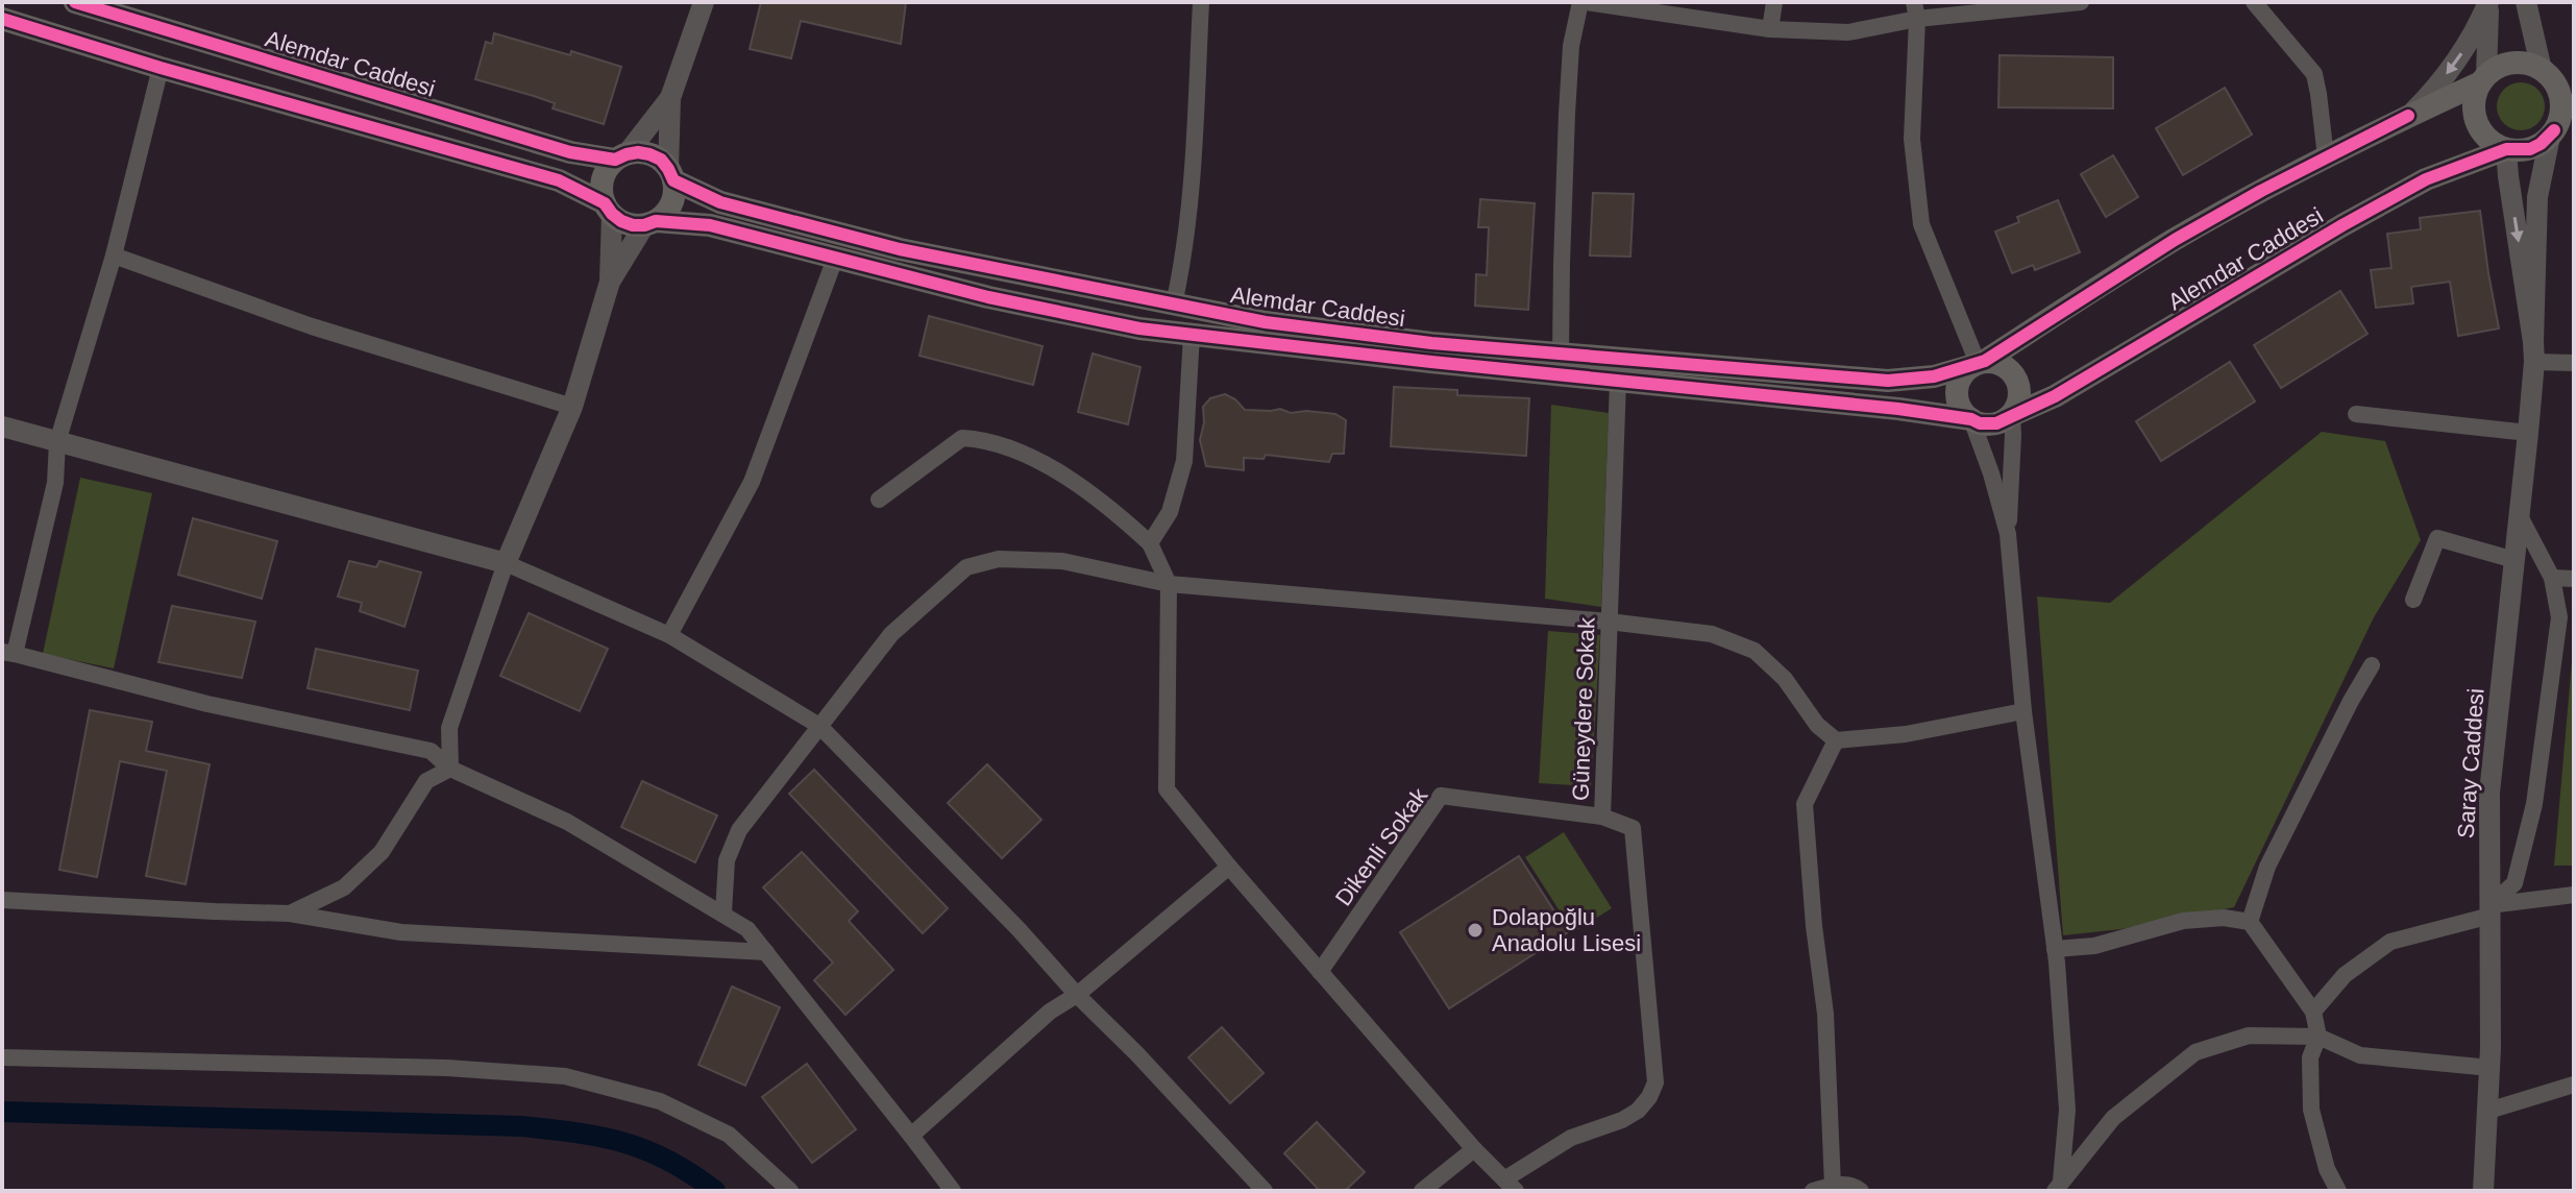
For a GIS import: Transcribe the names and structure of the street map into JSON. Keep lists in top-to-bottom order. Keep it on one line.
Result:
{"streets":{"main road":["Alemdar Caddesi"],"street":["Güneydere Sokak","Saray Caddesi","Dikenli Sokak"]},"crossings":[["Alemdar Caddesi","Güneydere Sokak"],["Alemdar Caddesi","Saray Caddesi"],["Güneydere Sokak","Dikenli Sokak"]],"places":["Dolapoğlu Anadolu Lisesi"]}
